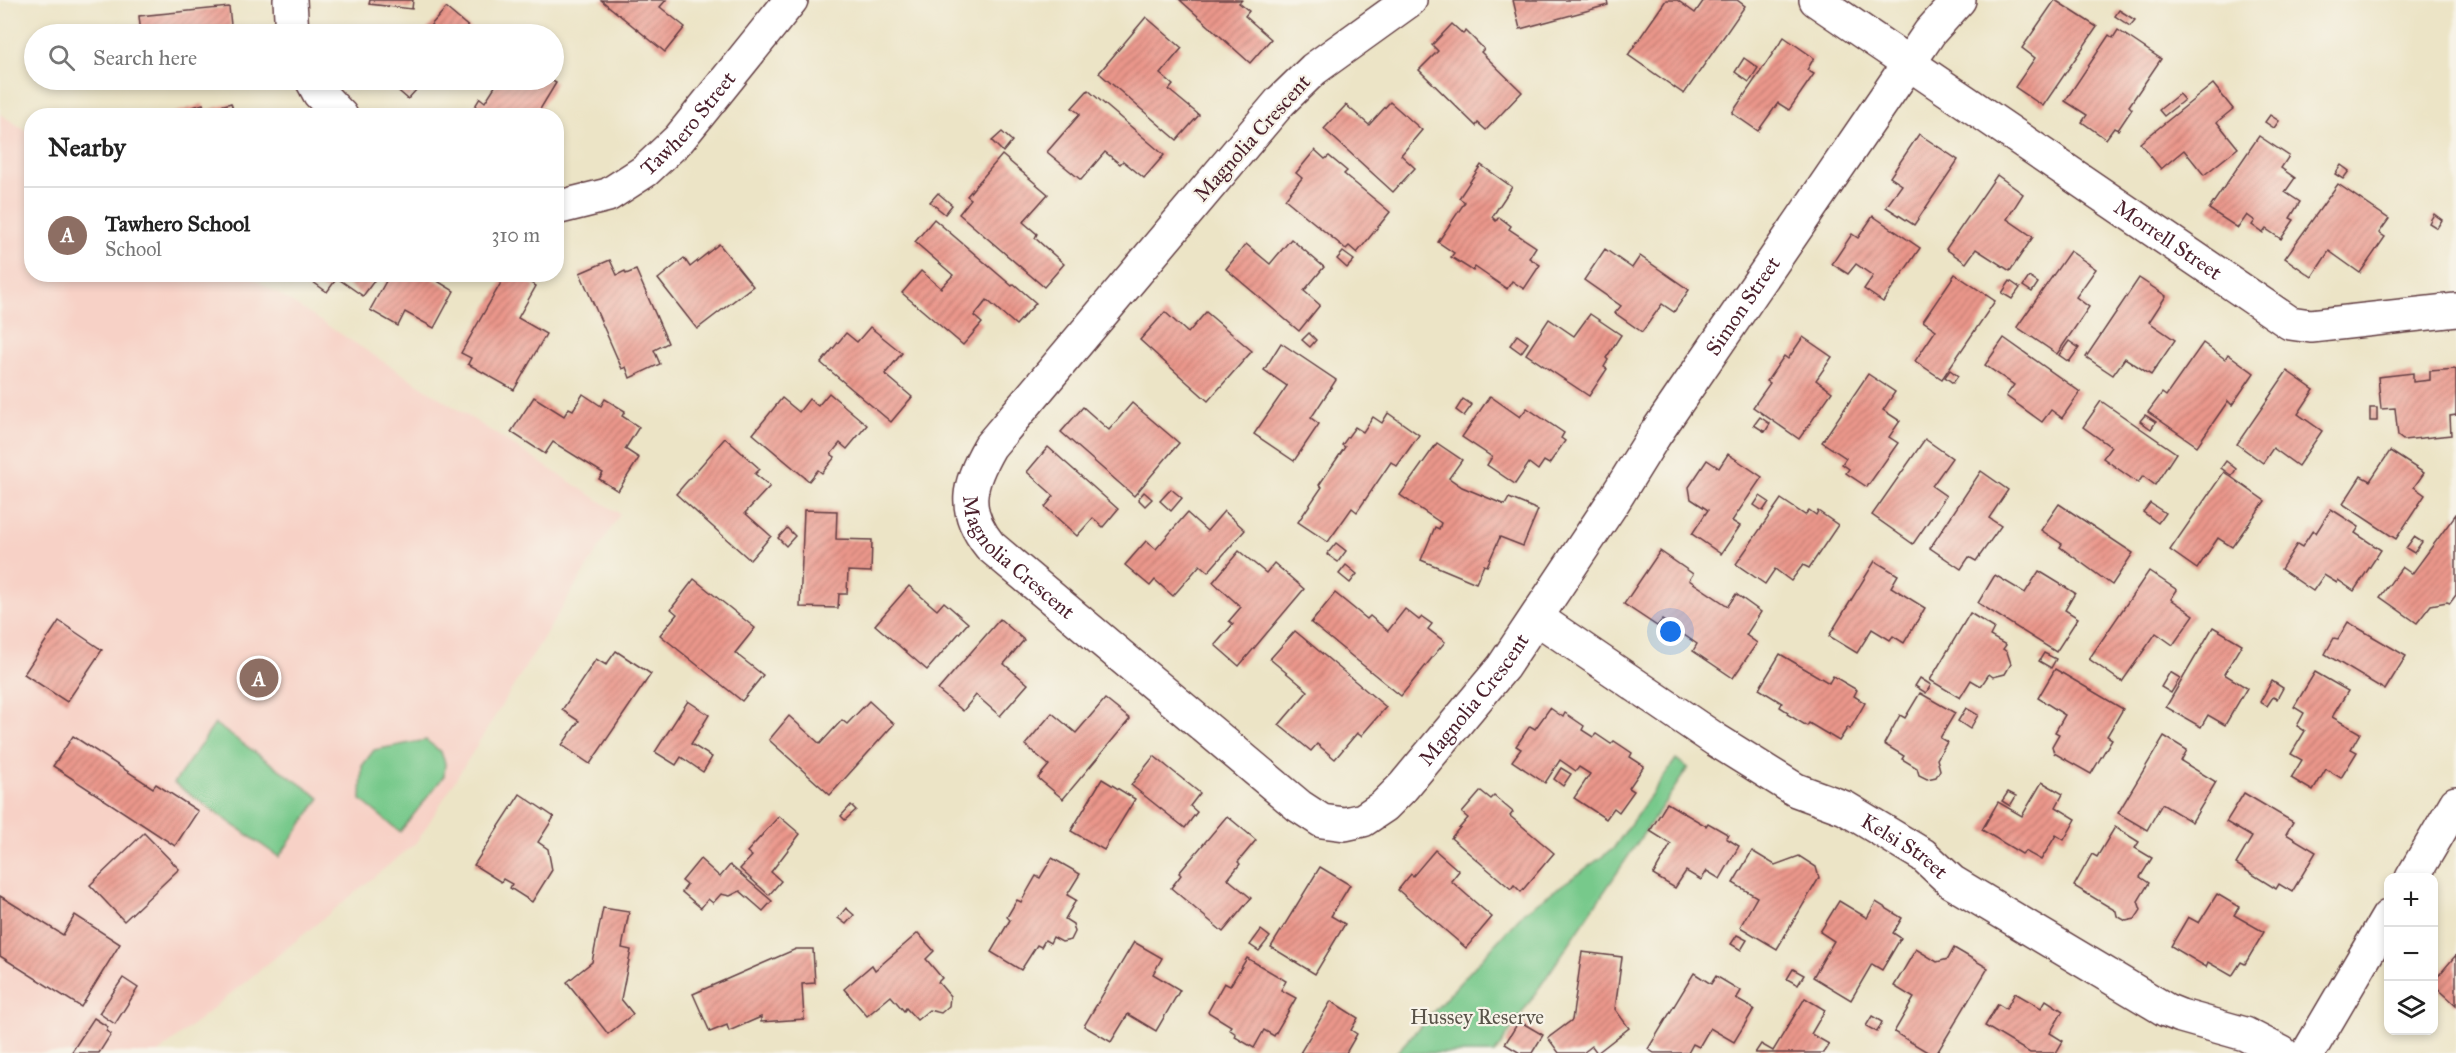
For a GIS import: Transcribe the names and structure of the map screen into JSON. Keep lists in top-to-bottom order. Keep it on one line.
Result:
{"streets":{"street":["Tawhero Street","Magnolia Crescent","Morrell Street","Simon Street","Kelsi Street"]},"crossings":[["Magnolia Crescent","Simon Street"],["Magnolia Crescent","Kelsi Street"],["Morrell Street","Simon Street"],["Simon Street","Kelsi Street"]],"parks":["Hussey Reserve"],"page":{"search":"Search here","heading":"Nearby","list":[{"mark":"A","name":"Tawhero School","note":"School","value":"310 m"}],"pins":"A","map_buttons":["+","−"]}}
